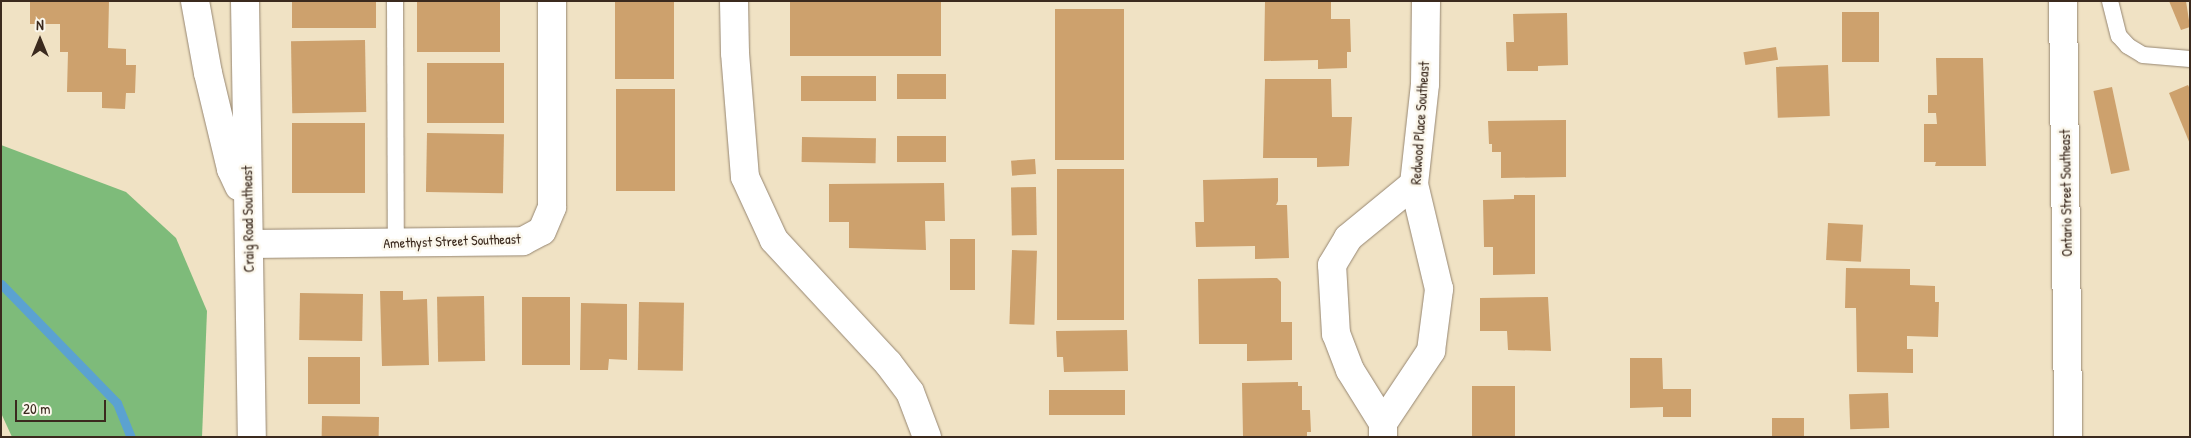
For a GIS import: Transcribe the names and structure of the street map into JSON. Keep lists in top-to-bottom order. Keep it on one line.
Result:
{"streets":{"street":["Redwood Place Southeast","Ontario Street Southeast","Craig Road Southeast","Amethyst Street Southeast"]},"crossings":[["Craig Road Southeast","Amethyst Street Southeast"]],"scale_bar":"20 m","north":"top"}
